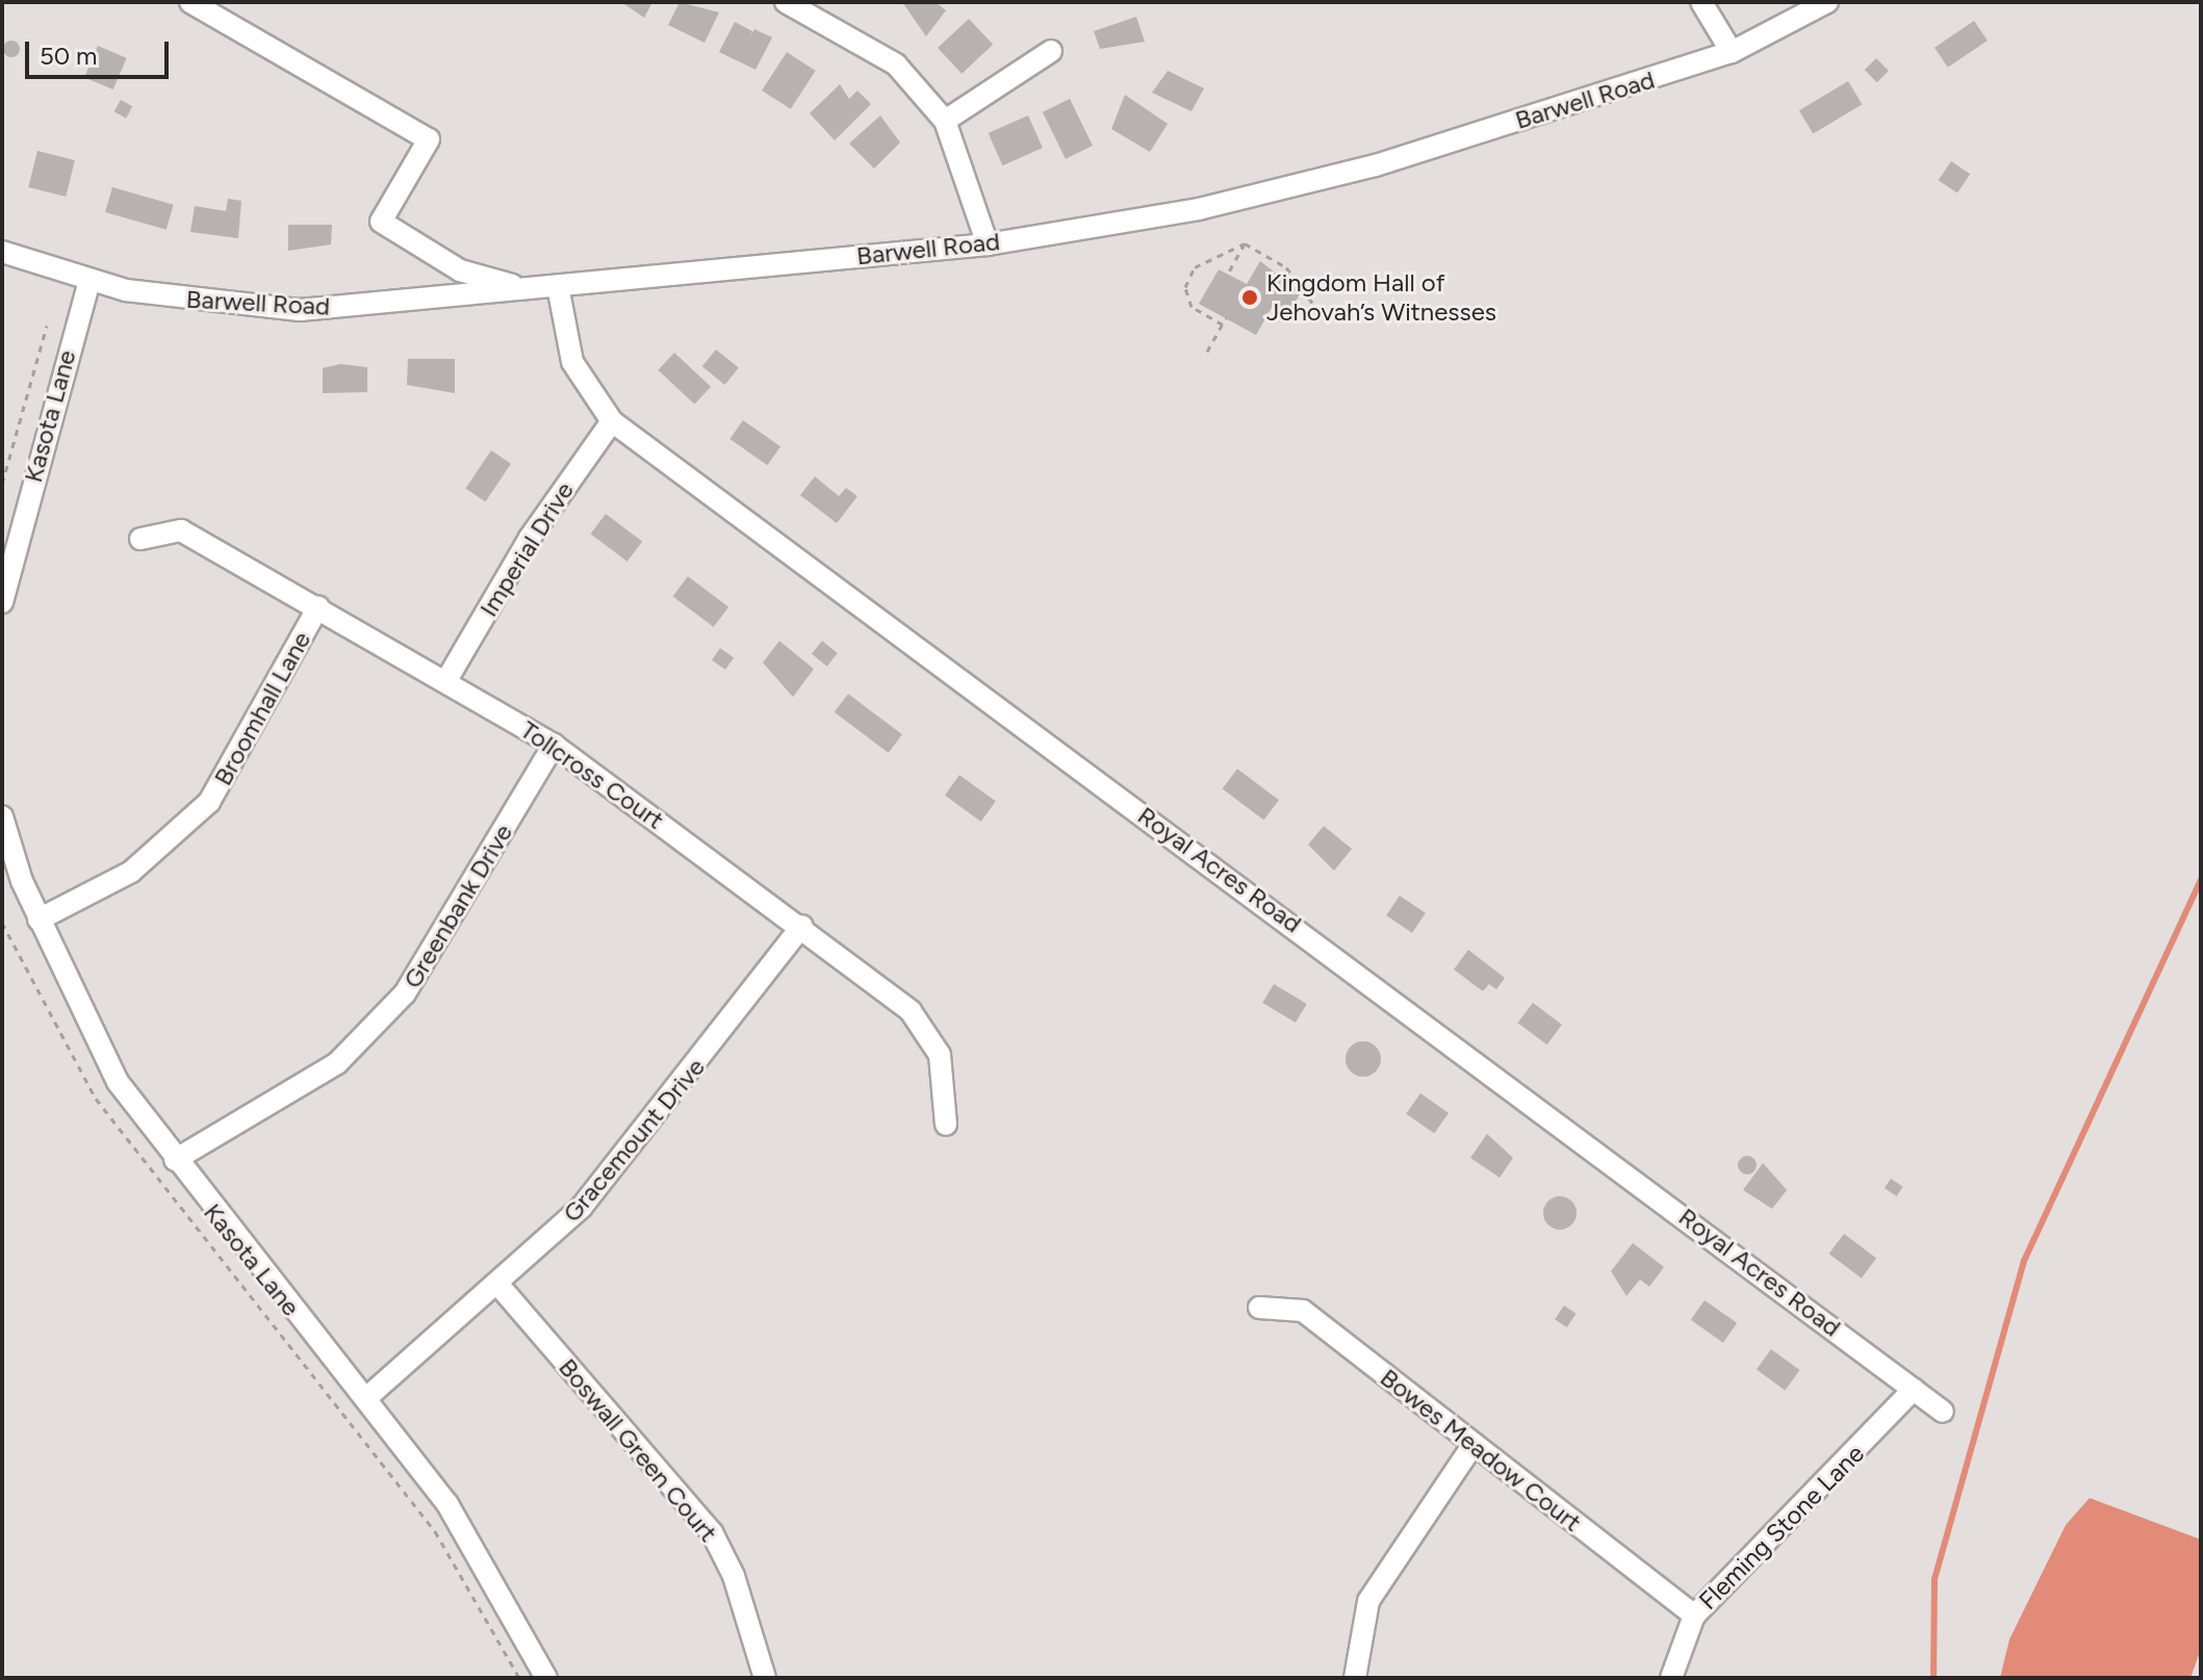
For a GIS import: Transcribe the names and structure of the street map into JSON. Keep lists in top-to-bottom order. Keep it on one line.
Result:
{"streets":{"street":["Barwell Road","Kasota Lane","Imperial Drive","Broomhall Lane","Tollcross Court","Royal Acres Road","Greenbank Drive","Gracemount Drive","Boswall Green Court","Bowes Meadow Court","Fleming Stone Lane"]},"crossings":[["Barwell Road","Kasota Lane"],["Barwell Road","Royal Acres Road"],["Kasota Lane","Broomhall Lane"],["Kasota Lane","Greenbank Drive"],["Kasota Lane","Gracemount Drive"],["Imperial Drive","Tollcross Court"],["Imperial Drive","Royal Acres Road"],["Broomhall Lane","Tollcross Court"],["Tollcross Court","Greenbank Drive"],["Tollcross Court","Gracemount Drive"],["Royal Acres Road","Fleming Stone Lane"],["Gracemount Drive","Boswall Green Court"],["Bowes Meadow Court","Fleming Stone Lane"]],"places":["Kingdom Hall of Jehovah’s Witnesses"],"scale_bar":"50 m"}
